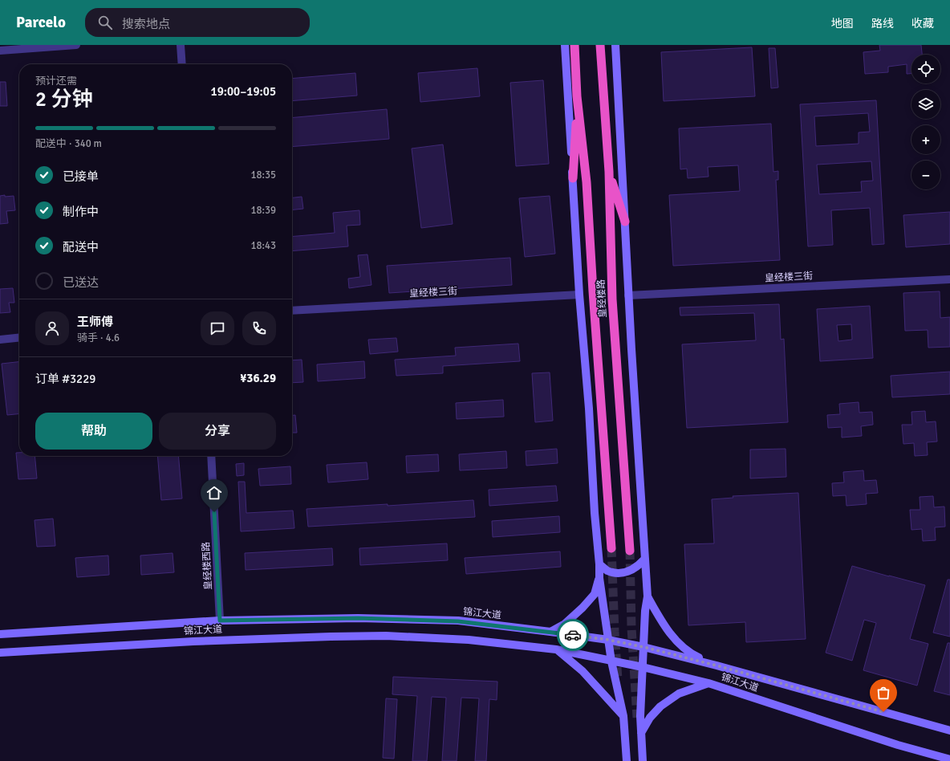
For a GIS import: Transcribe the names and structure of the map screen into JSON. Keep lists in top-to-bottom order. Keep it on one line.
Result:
{"streets":{"highway":["皇经楼路"],"main road":["锦江大道"],"street":["皇经楼三街","皇经楼西路"]},"crossings":[["皇经楼西路","锦江大道"]],"page":{"header":"Parcelo","search":"搜索地点","nav":["地图","路线","收藏"],"map_buttons":["+","−"],"heading":["2 分钟","预计还需","19:00–19:05"],"panel":["王师傅","骑手 · 4.6","订单 #3229","¥36.29"],"bar":"配送中 · 340 m","list":[["已接单","18:35"],["制作中","18:39"],["配送中","18:43"],"已送达"],"buttons":["帮助","分享"]}}
